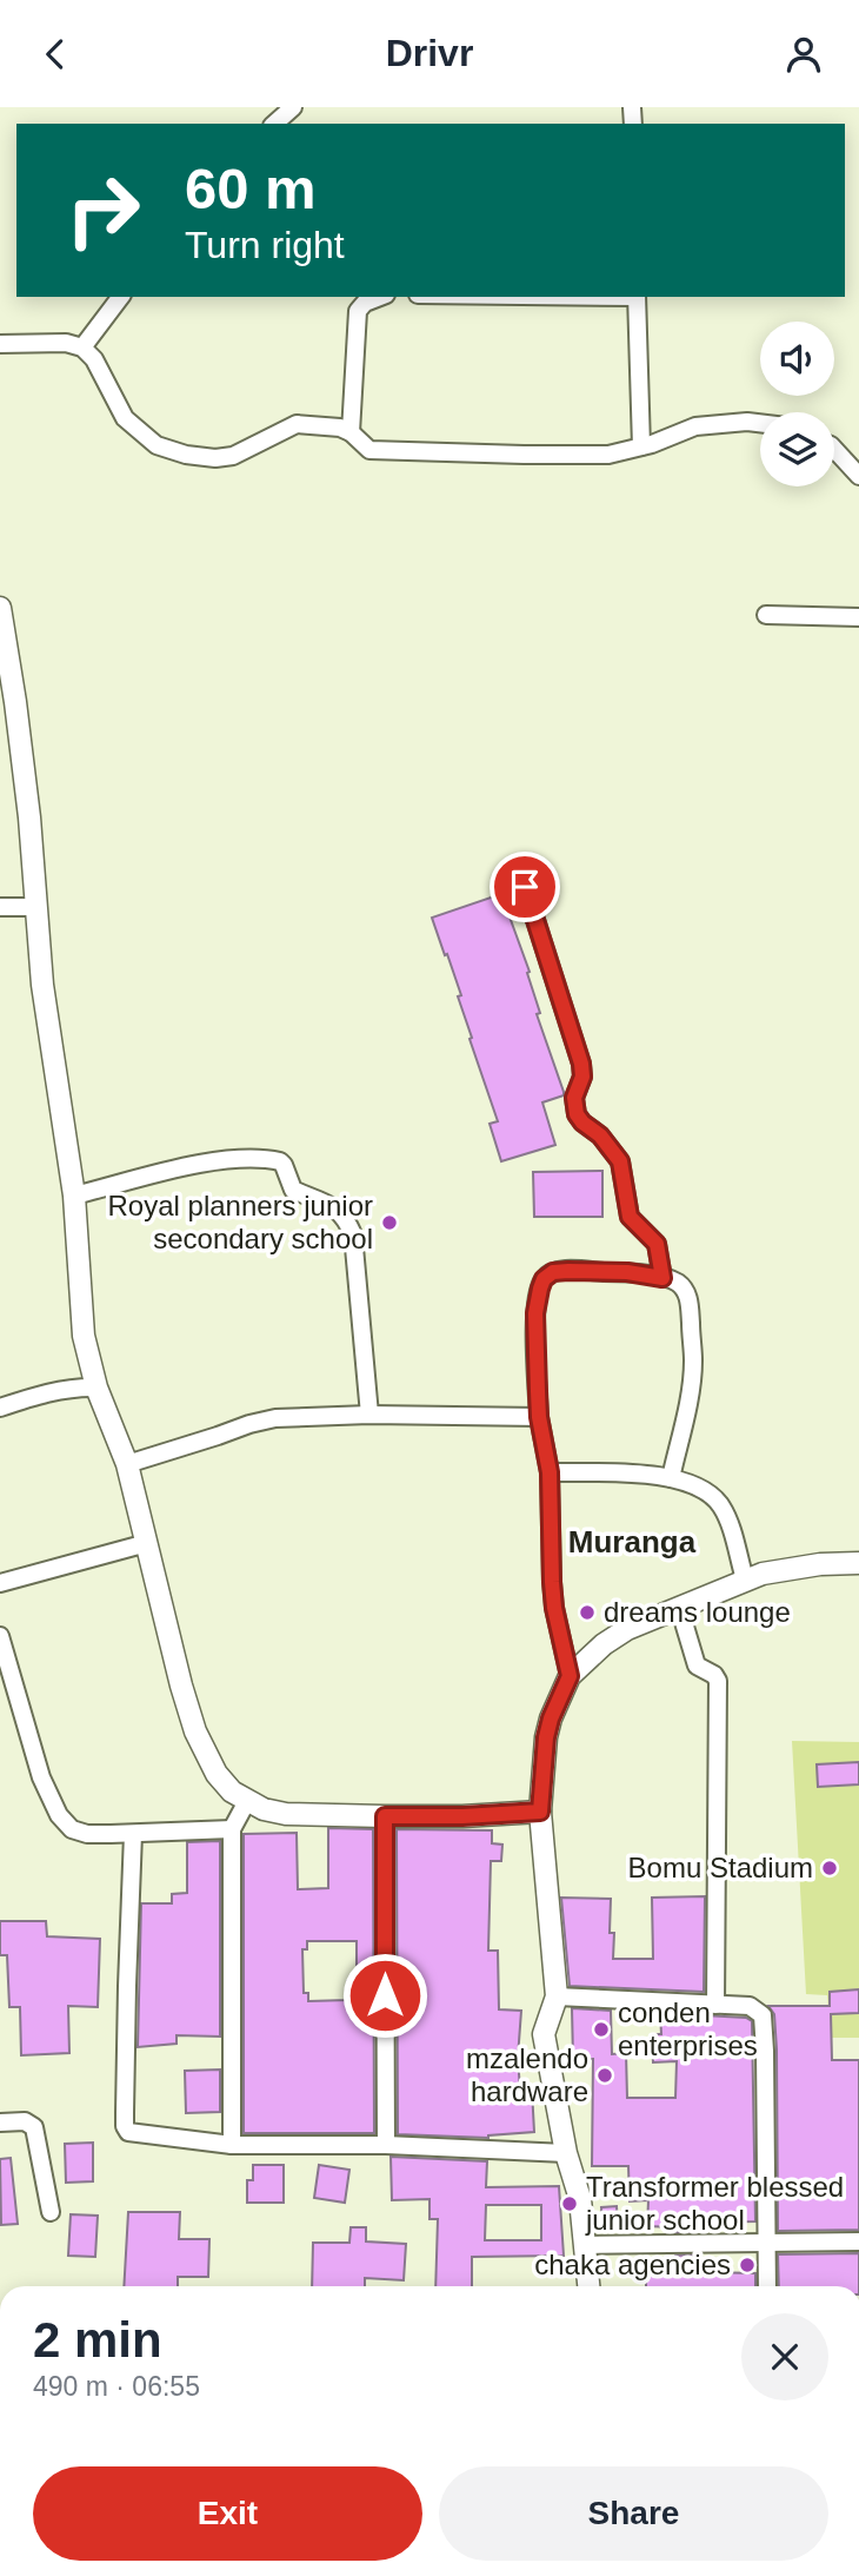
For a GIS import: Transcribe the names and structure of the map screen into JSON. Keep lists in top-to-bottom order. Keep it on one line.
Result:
{"districts":["Muranga"],"places":["Royal planners junior secondary school","dreams lounge","Bomu Stadium","conden enterprises","mzalendo hardware","Transformer blessed junior school","chaka agencies"],"page":{"header":"Drivr","turn":["60 m","Turn right"],"heading":["2 min","490 m · 06:55"],"buttons":["Exit","Share"]}}
